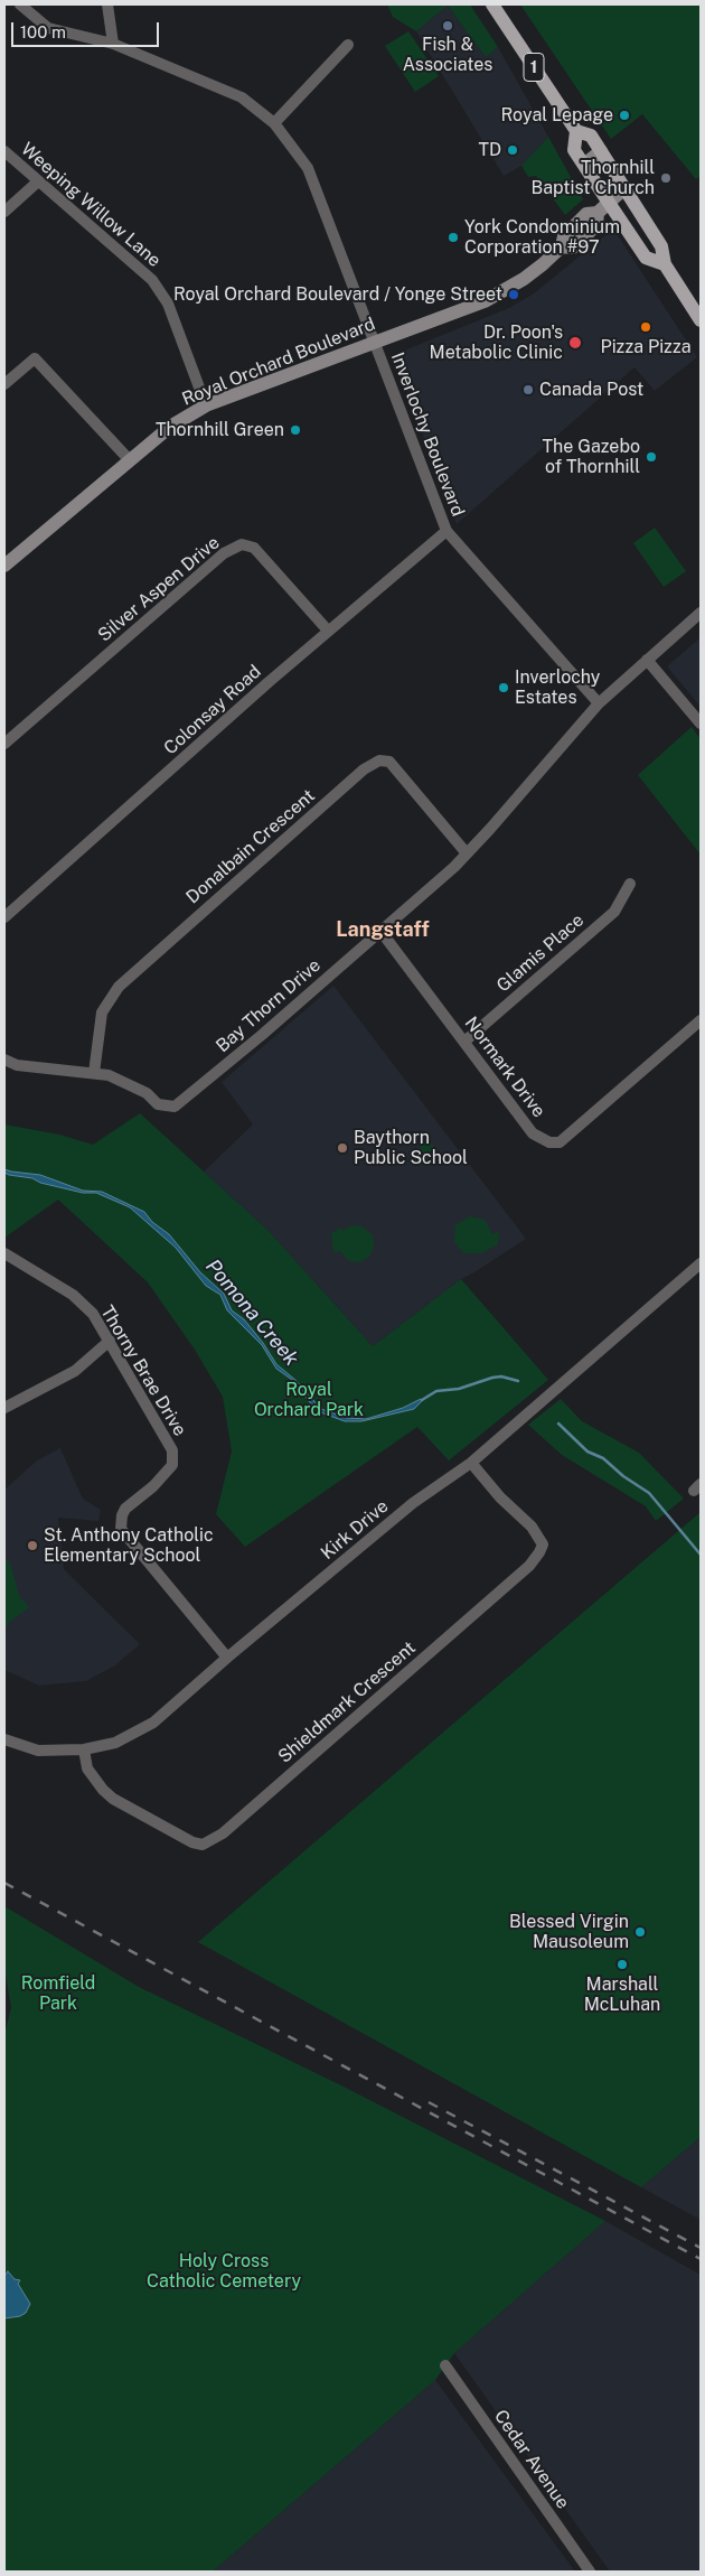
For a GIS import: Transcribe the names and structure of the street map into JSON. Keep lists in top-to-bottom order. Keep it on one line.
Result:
{"streets":{"main road":["1"],"street":["Weeping Willow Lane","Royal Orchard Boulevard","Inverlochy Boulevard","Silver Aspen Drive","Colonsay Road","Donalbain Crescent","Glamis Place","Bay Thorn Drive","Normark Drive","Thorny Brae Drive","Kirk Drive","Shieldmark Crescent","Cedar Avenue"]},"crossings":[["1","Royal Orchard Boulevard"],["Weeping Willow Lane","Royal Orchard Boulevard"],["Royal Orchard Boulevard","Inverlochy Boulevard"],["Inverlochy Boulevard","Colonsay Road"],["Inverlochy Boulevard","Bay Thorn Drive"],["Silver Aspen Drive","Colonsay Road"],["Donalbain Crescent","Bay Thorn Drive"],["Glamis Place","Normark Drive"],["Bay Thorn Drive","Normark Drive"],["Thorny Brae Drive","Kirk Drive"],["Kirk Drive","Shieldmark Crescent"]],"districts":["Langstaff"],"water":["Pomona Creek"],"parks":["Royal Orchard Park","Romfield Park","Holy Cross Catholic Cemetery"],"places":["Fish & Associates","Royal Lepage","TD","Thornhill Baptist Church","York Condominium Corporation #97","Royal Orchard Boulevard / Yonge Street","Pizza Pizza","Dr. Poon's Metabolic Clinic","Canada Post","Thornhill Green","The Gazebo of Thornhill","Inverlochy Estates","Baythorn Public School","St. Anthony Catholic Elementary School","Blessed Virgin Mausoleum","Marshall McLuhan"],"scale_bar":"100 m"}
